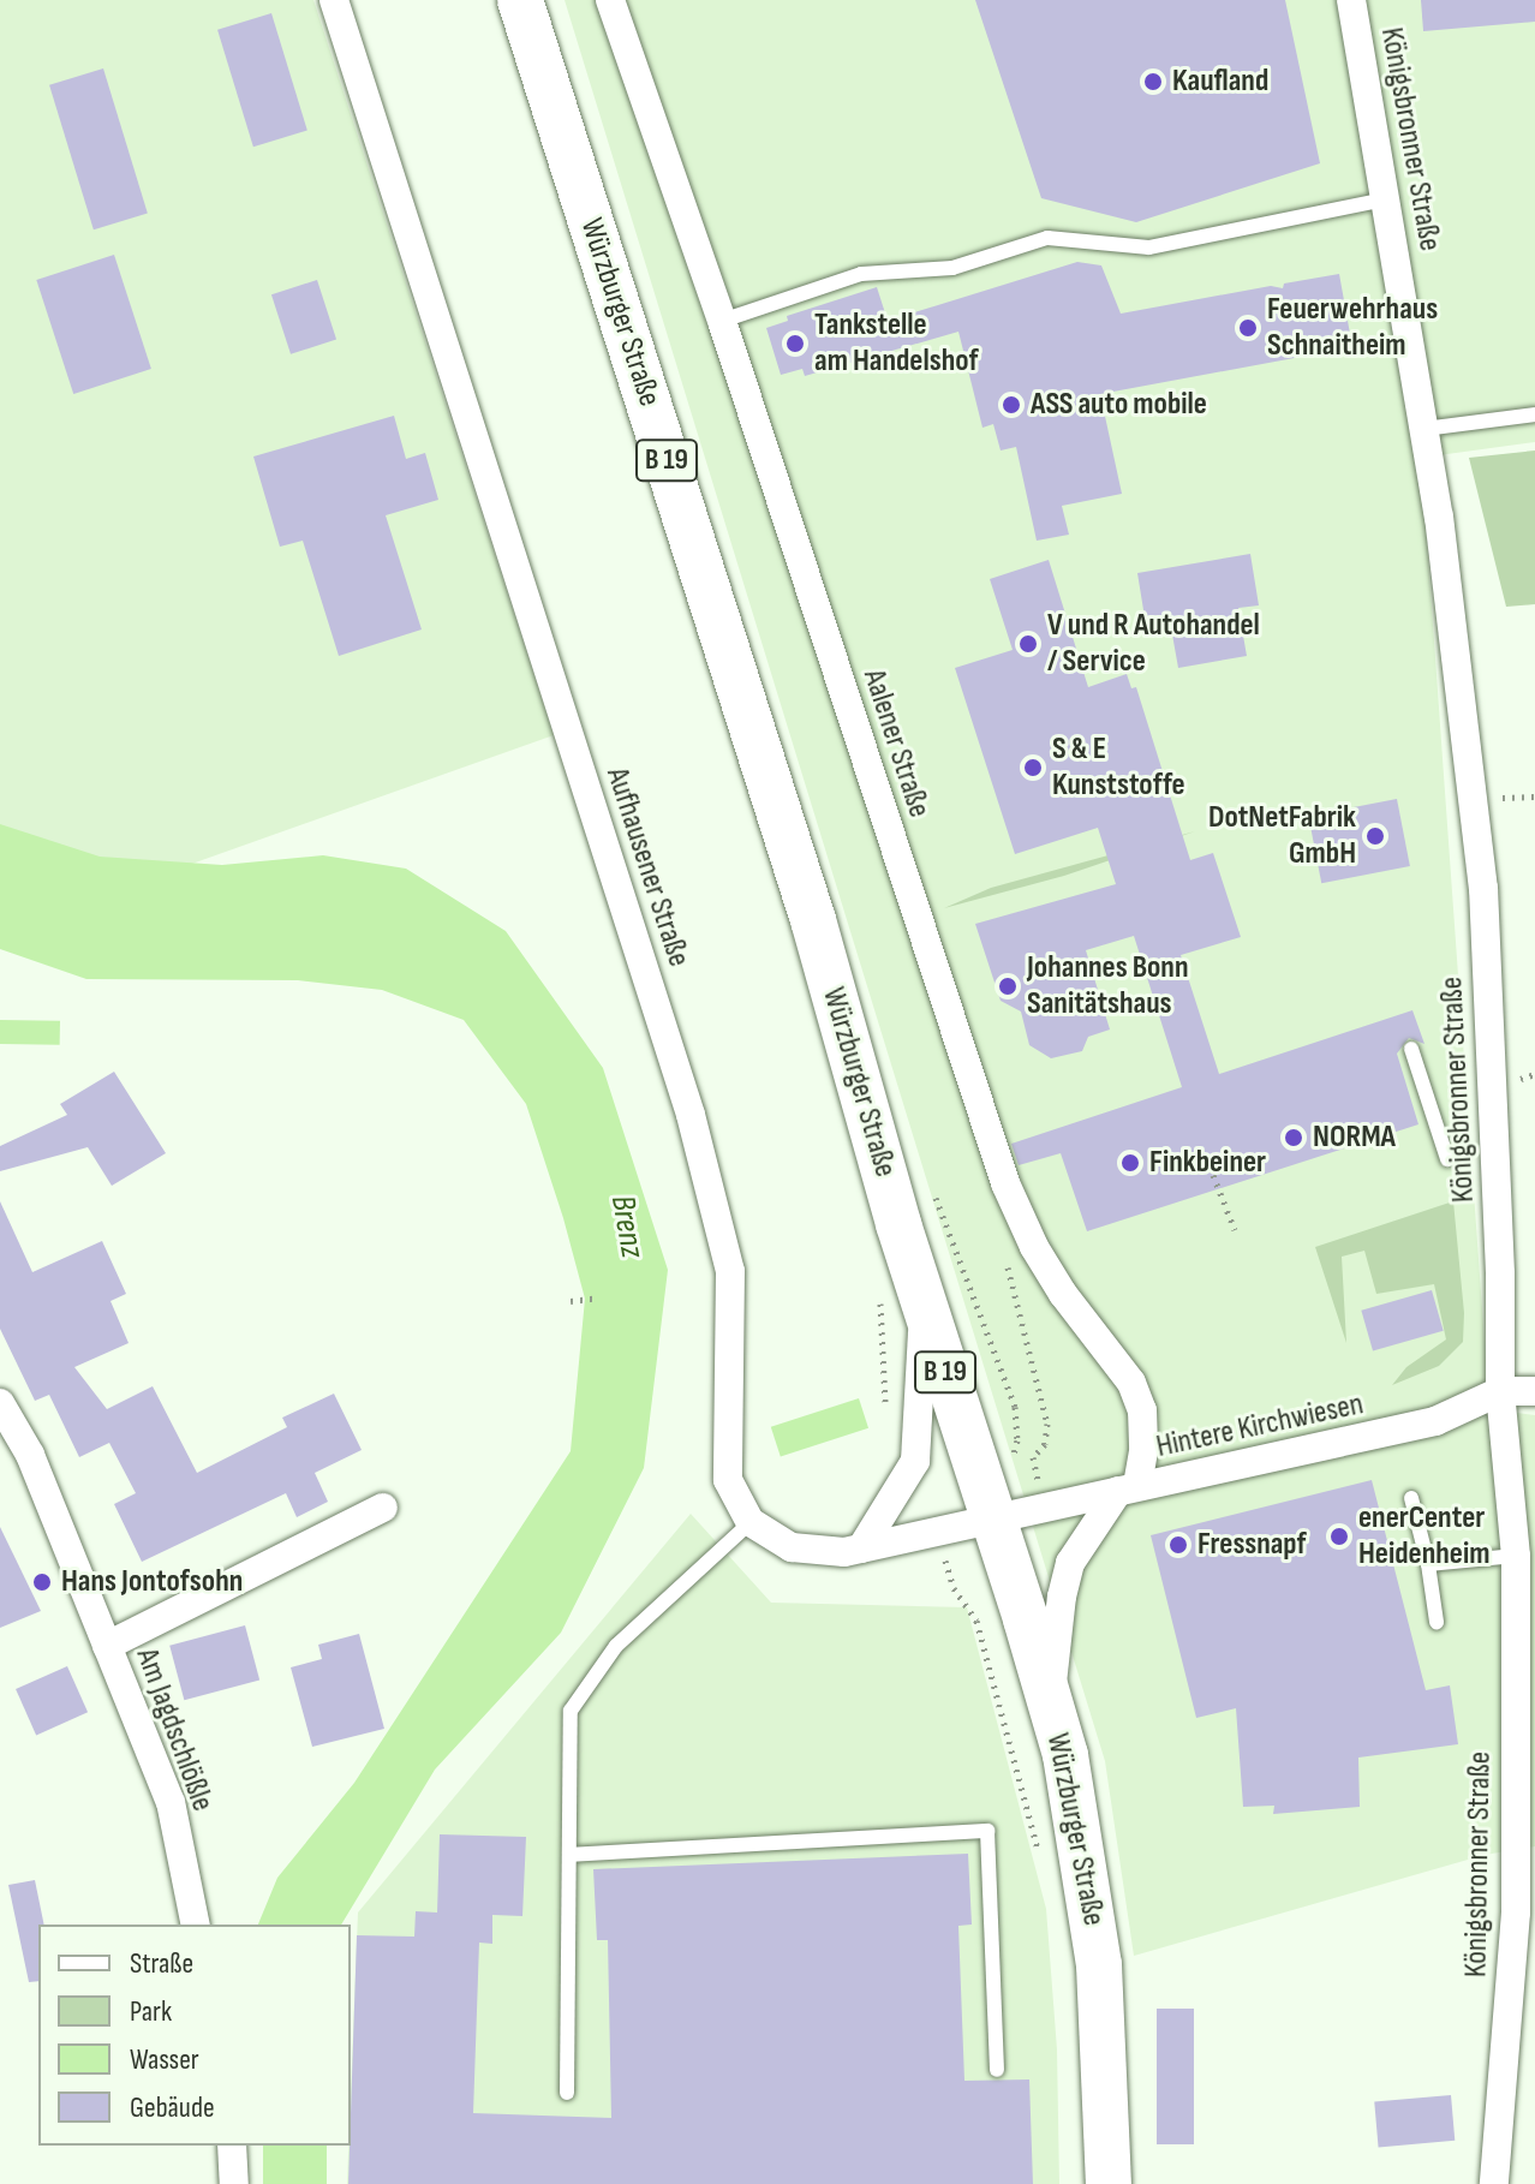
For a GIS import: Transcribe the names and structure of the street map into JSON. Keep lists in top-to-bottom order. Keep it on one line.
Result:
{"streets":{"main road":["Würzburger Straße","B 19"],"street":["Königsbronner Straße","Aalener Straße","Aufhausener Straße","Hintere Kirchwiesen","Am Jagdschlößle"]},"crossings":[["Königsbronner Straße","Hintere Kirchwiesen"],["Würzburger Straße","Aufhausener Straße"],["Würzburger Straße","Hintere Kirchwiesen"],["Aalener Straße","Hintere Kirchwiesen"],["Aufhausener Straße","Hintere Kirchwiesen"]],"water":["Brenz"],"places":["Kaufland","Feuerwehrhaus Schnaitheim","Tankstelle am Handelshof","ASS auto mobile","V und R Autohandel / Service","S & E Kunststoffe","DotNetFabrik GmbH","Johannes Bonn Sanitätshaus","NORMA","Finkbeiner","enerCenter Heidenheim","Fressnapf","Hans Jontofsohn"],"legend":["Straße","Park","Wasser","Gebäude"]}
